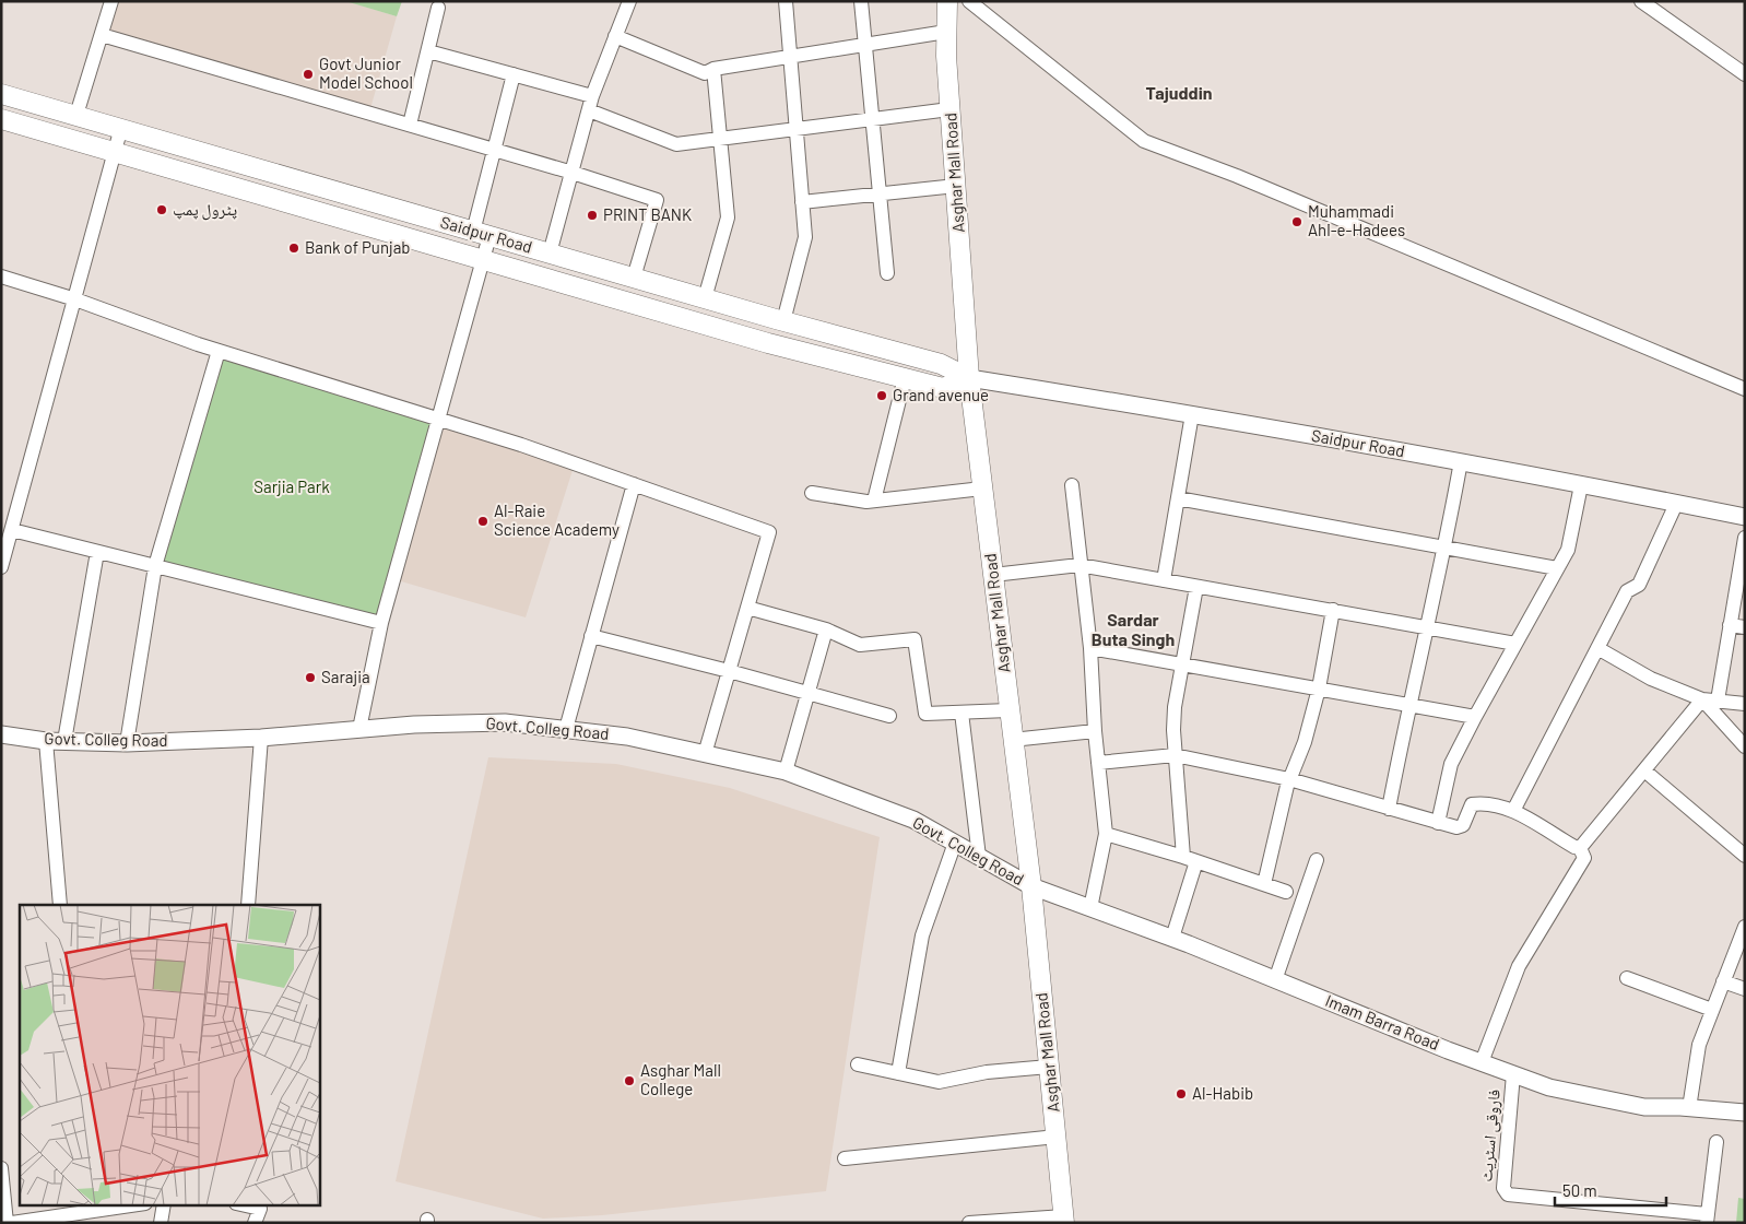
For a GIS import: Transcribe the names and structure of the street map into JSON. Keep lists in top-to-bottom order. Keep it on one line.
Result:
{"streets":{"main road":["Asghar Mall Road","Saidpur Road"],"street":["Govt. Colleg Road","Imam Barra Road","فاروقی اسٹریٹ"]},"crossings":[["Asghar Mall Road","Saidpur Road"],["Asghar Mall Road","Govt. Colleg Road"],["Asghar Mall Road","Imam Barra Road"],["Govt. Colleg Road","Imam Barra Road"],["Imam Barra Road","فاروقی اسٹریٹ"]],"districts":["Tajuddin","Sardar Buta Singh"],"parks":["Sarjia Park"],"places":["Govt Junior Model School","پٹرول پمپ","PRINT BANK","Muhammadi Ahl-e-Hadees","Bank of Punjab","Grand avenue","Al-Raie Science Academy","Sarajia","Asghar Mall College","Al-Habib"],"scale_bar":"50 m"}
